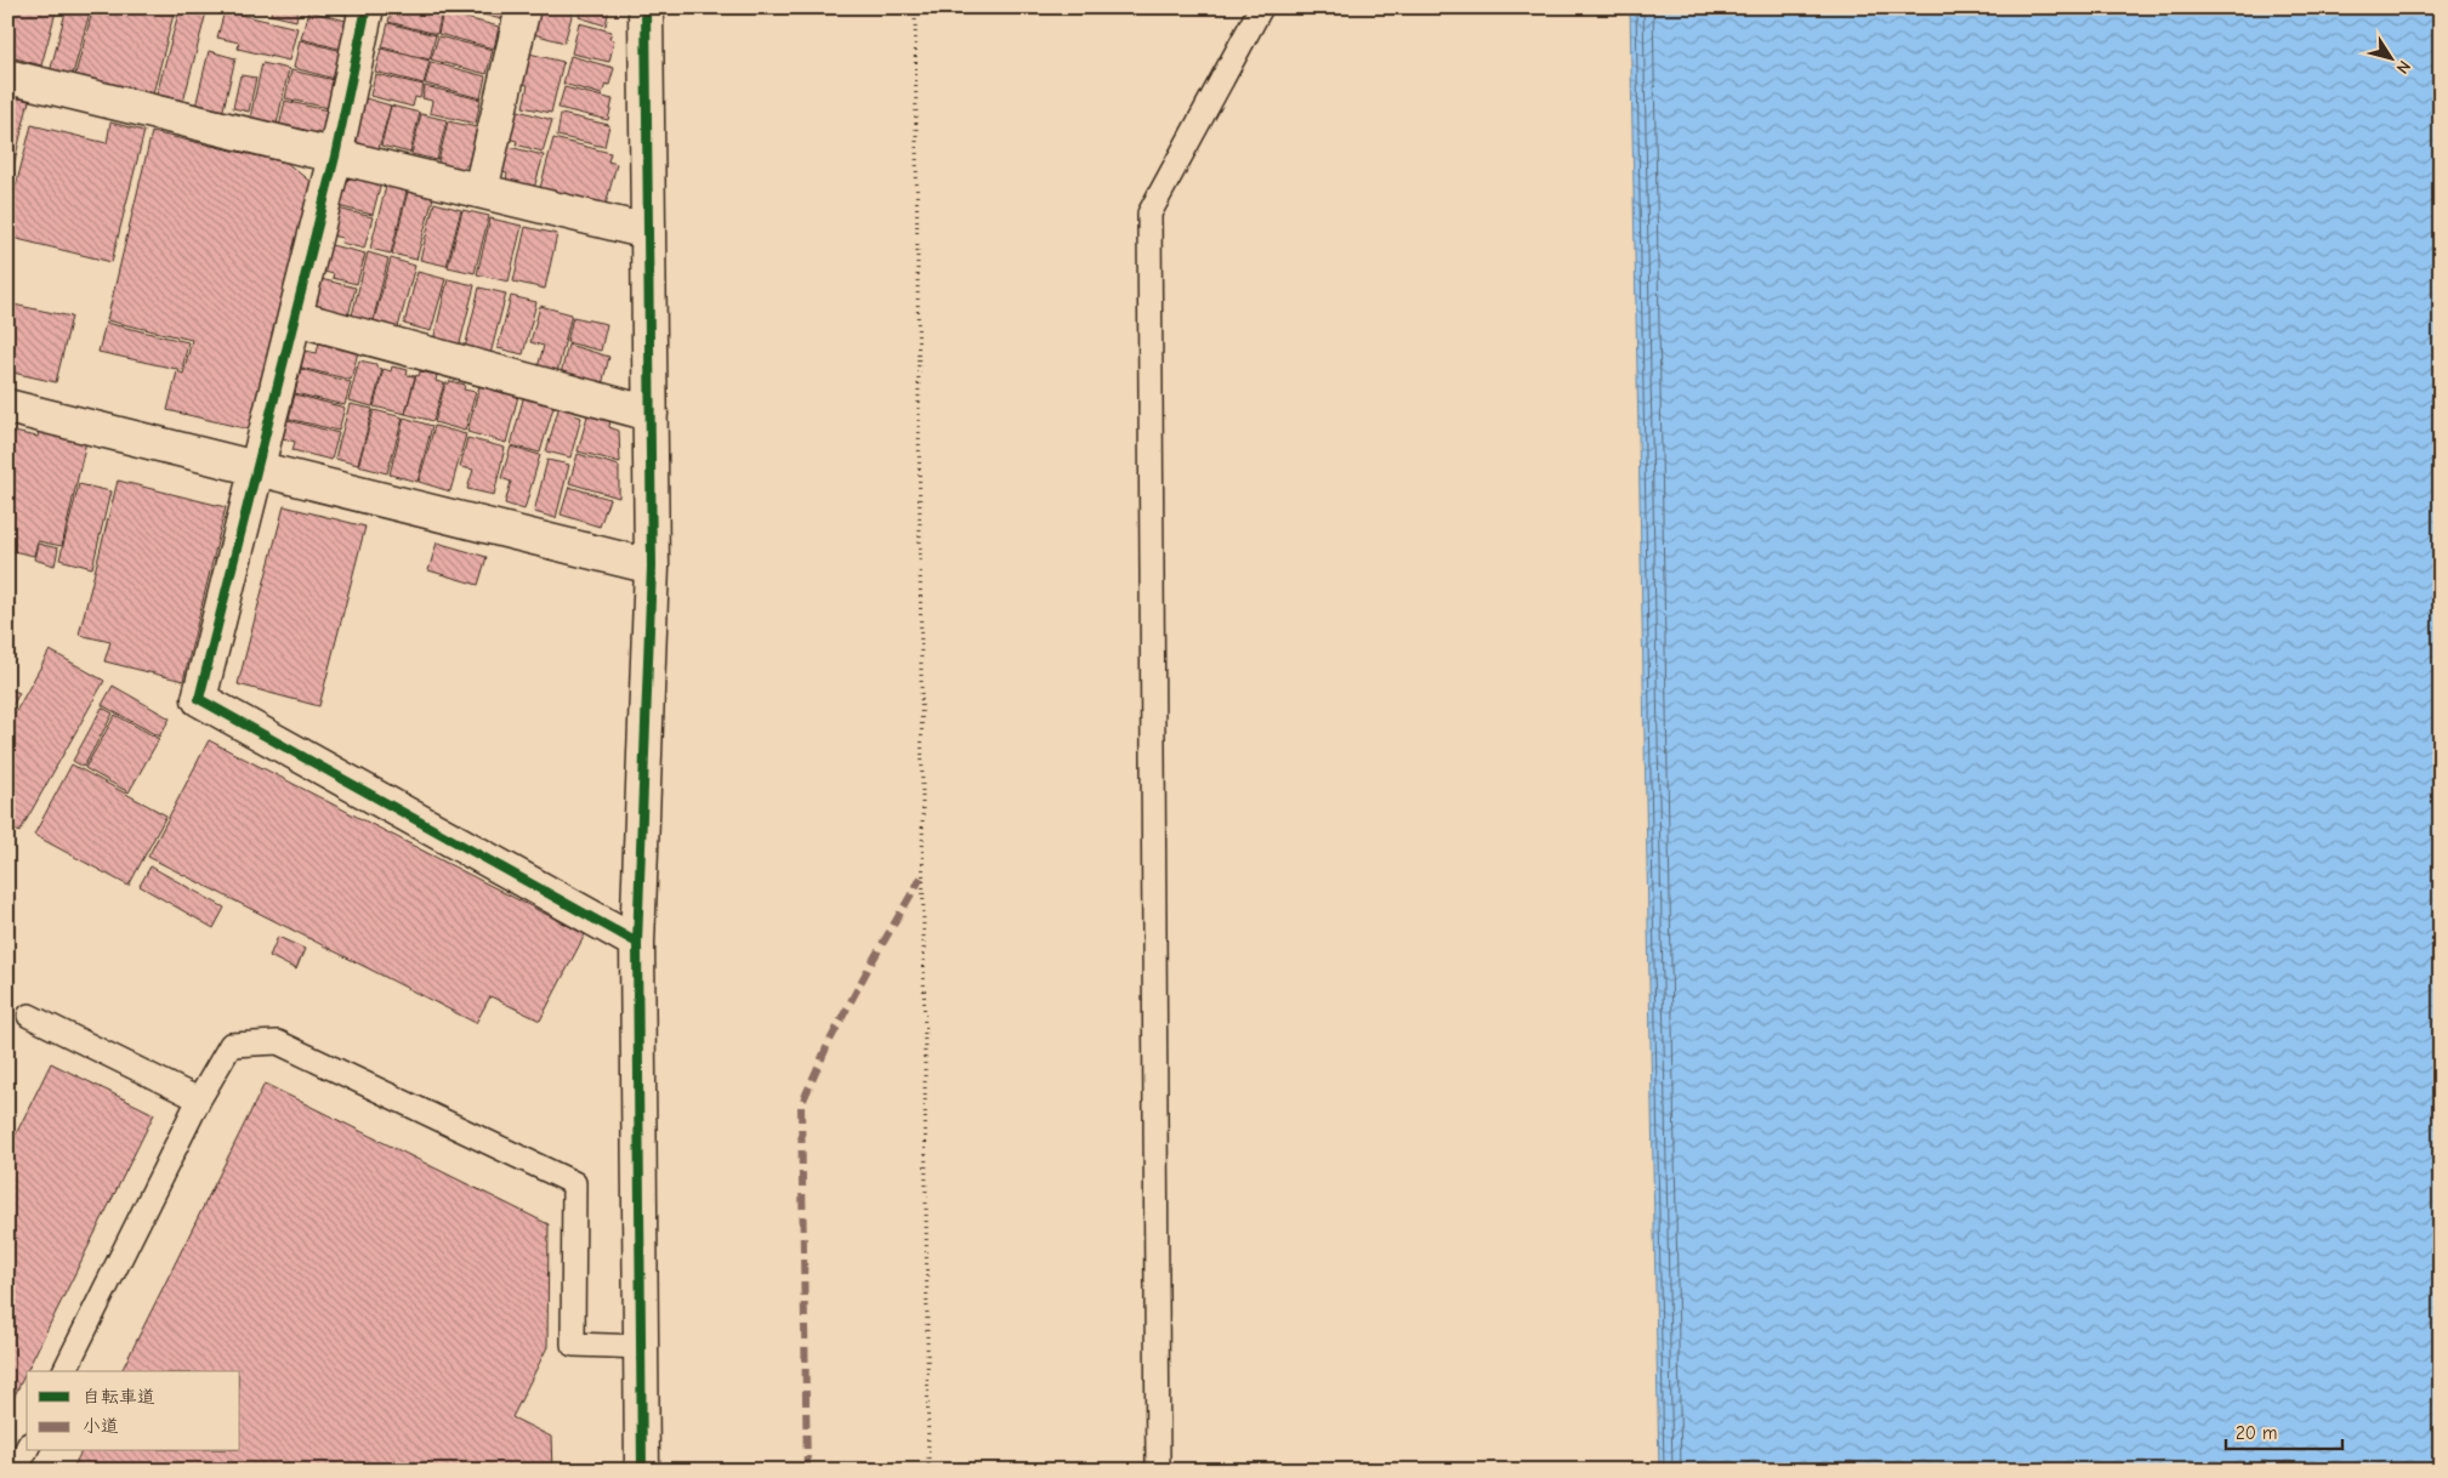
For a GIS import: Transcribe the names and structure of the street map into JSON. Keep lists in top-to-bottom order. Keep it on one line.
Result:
{"legend":["自転車道","小道"],"scale_bar":"20 m","north":"bottom right"}
